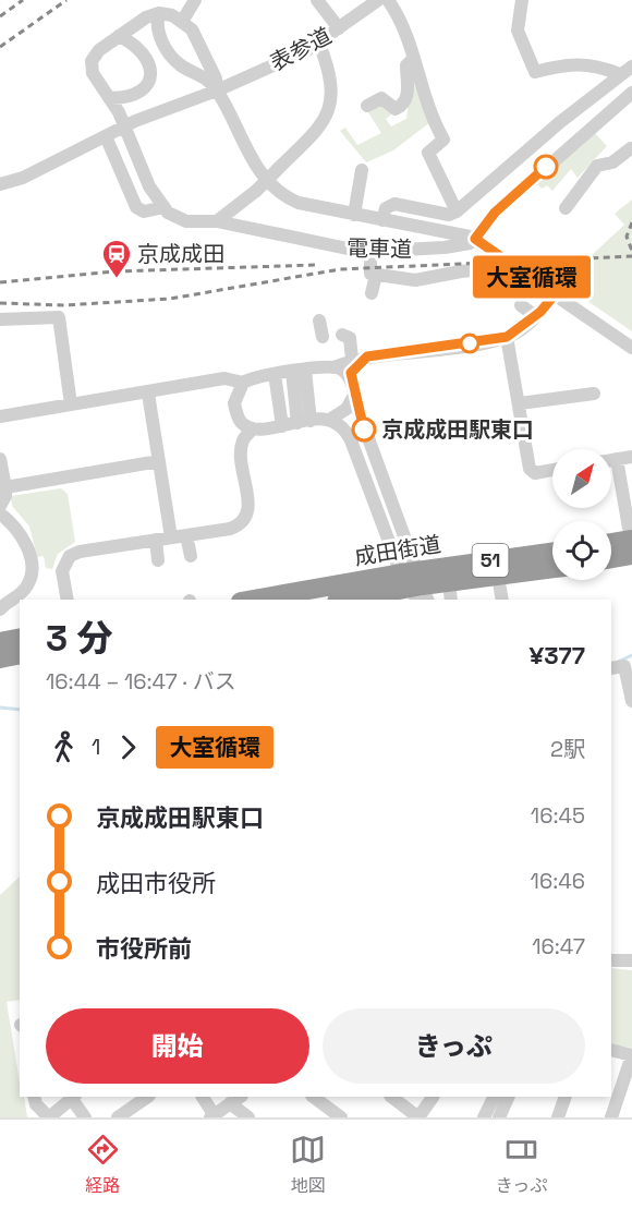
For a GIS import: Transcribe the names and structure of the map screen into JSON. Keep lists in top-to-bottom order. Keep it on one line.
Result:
{"streets":{"highway":["成田街道","51"],"street":["表参道","電車道"]},"places":{"station":["京成成田"],"other":["京成成田駅東口"]},"lines":["bus line 大室循環"],"north":"top right","page":{"on_map":"大室循環","heading":["3 分","16:44 – 16:47 · バス","¥377"],"legs":["1","大室循環","2駅"],"list":[{"name":"京成成田駅東口","value":"16:45"},{"name":"成田市役所","value":"16:46"},{"name":"市役所前","value":"16:47"}],"buttons":["開始","きっぷ"],"tabs":["経路","地図","きっぷ"]}}
